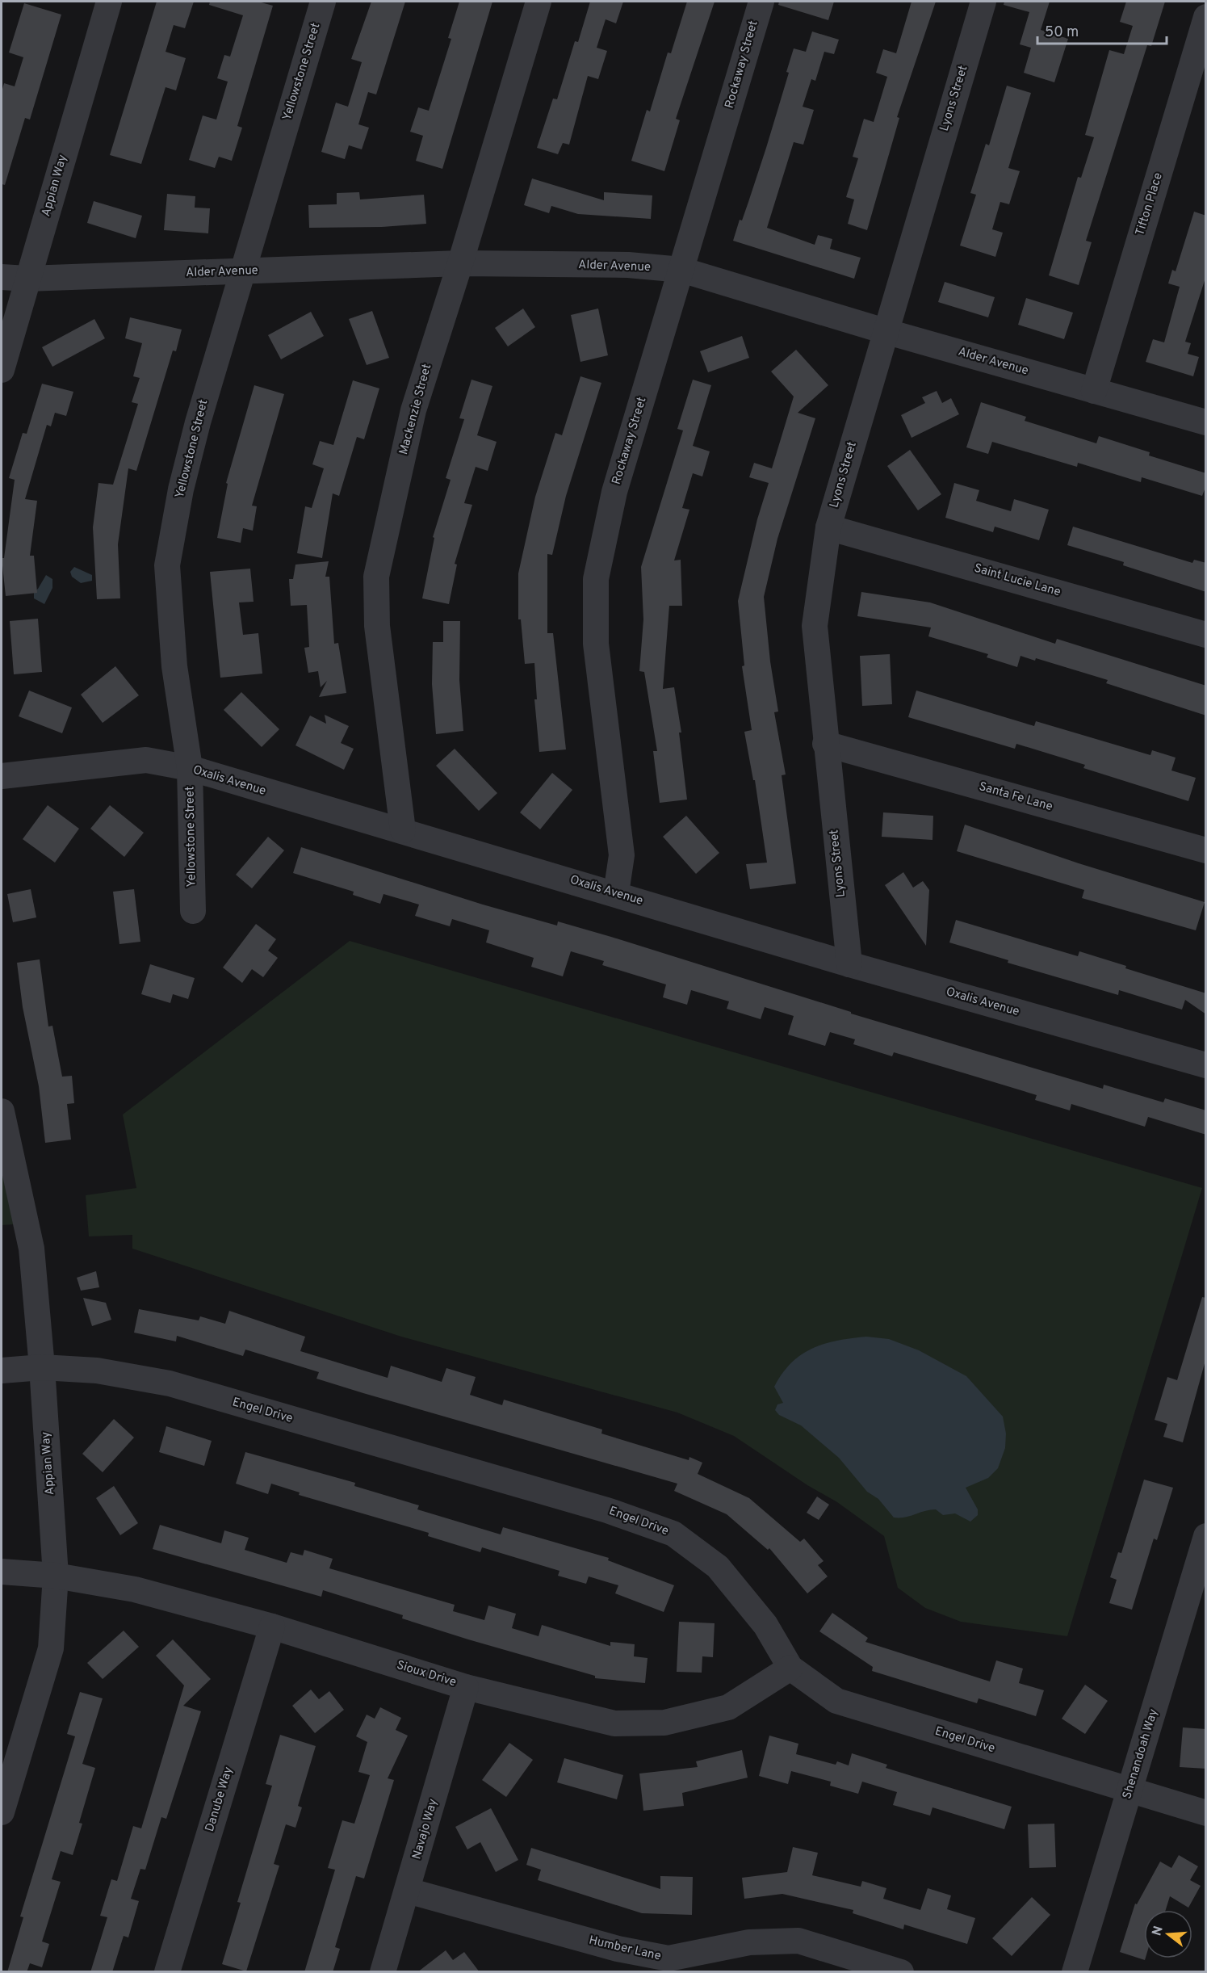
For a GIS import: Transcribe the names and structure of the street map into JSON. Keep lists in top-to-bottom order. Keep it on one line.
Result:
{"streets":{"street":["Rockaway Street","Yellowstone Street","Lyons Street","Appian Way","Tifton Place","Alder Avenue","Mackenzie Street","Saint Lucie Lane","Oxalis Avenue","Santa Fe Lane","Engel Drive","Sioux Drive","Shenandoah Way","Danube Way","Navajo Way","Humber Lane"]},"crossings":[["Rockaway Street","Alder Avenue"],["Rockaway Street","Oxalis Avenue"],["Yellowstone Street","Alder Avenue"],["Yellowstone Street","Oxalis Avenue"],["Lyons Street","Alder Avenue"],["Lyons Street","Saint Lucie Lane"],["Lyons Street","Oxalis Avenue"],["Lyons Street","Santa Fe Lane"],["Appian Way","Alder Avenue"],["Appian Way","Engel Drive"],["Appian Way","Sioux Drive"],["Tifton Place","Alder Avenue"],["Alder Avenue","Mackenzie Street"],["Mackenzie Street","Oxalis Avenue"],["Engel Drive","Sioux Drive"],["Engel Drive","Shenandoah Way"],["Sioux Drive","Danube Way"],["Sioux Drive","Navajo Way"],["Navajo Way","Humber Lane"]],"scale_bar":"50 m","north":"left"}
